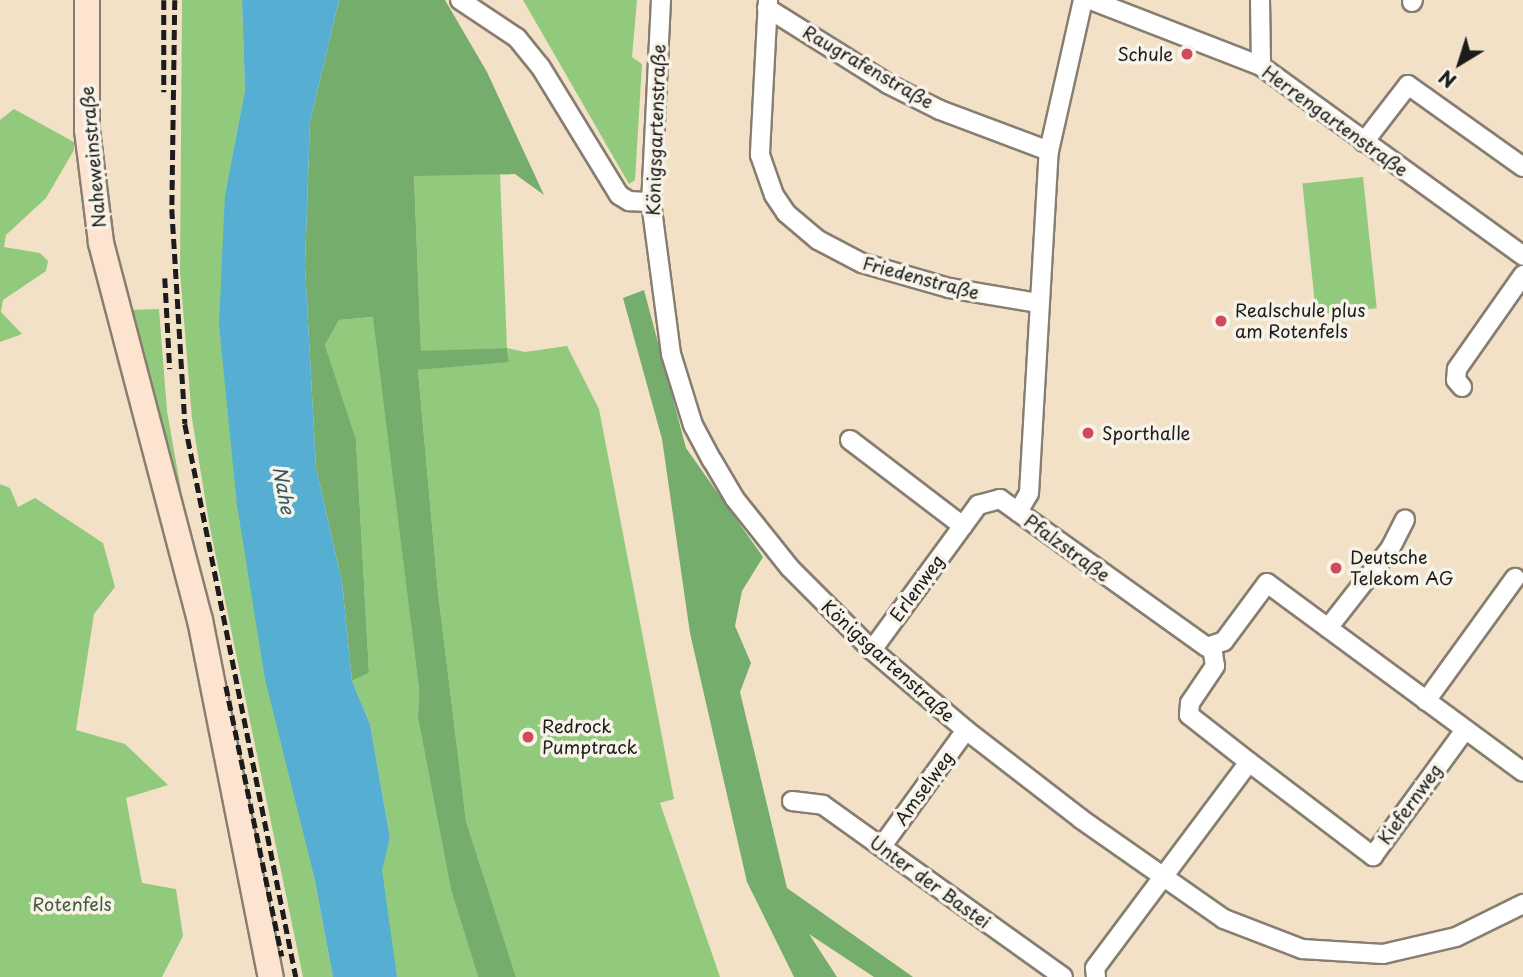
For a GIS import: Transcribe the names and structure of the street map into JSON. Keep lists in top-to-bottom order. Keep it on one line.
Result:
{"streets":{"main road":["Naheweinstraße"],"street":["Raugrafenstraße","Herrengartenstraße","Königsgartenstraße","Friedenstraße","Pfalzstraße","Erlenweg","Amselweg","Kiefernweg","Unter der Bastei"]},"crossings":[["Raugrafenstraße","Friedenstraße"],["Raugrafenstraße","Pfalzstraße"],["Königsgartenstraße","Erlenweg"],["Königsgartenstraße","Amselweg"],["Friedenstraße","Pfalzstraße"],["Pfalzstraße","Erlenweg"],["Pfalzstraße","Kiefernweg"],["Amselweg","Unter der Bastei"]],"water":["Nahe"],"parks":["Rotenfels"],"places":["Schule","Realschule plus am Rotenfels","Sporthalle","Deutsche Telekom AG","Redrock Pumptrack"],"north":"bottom left"}
